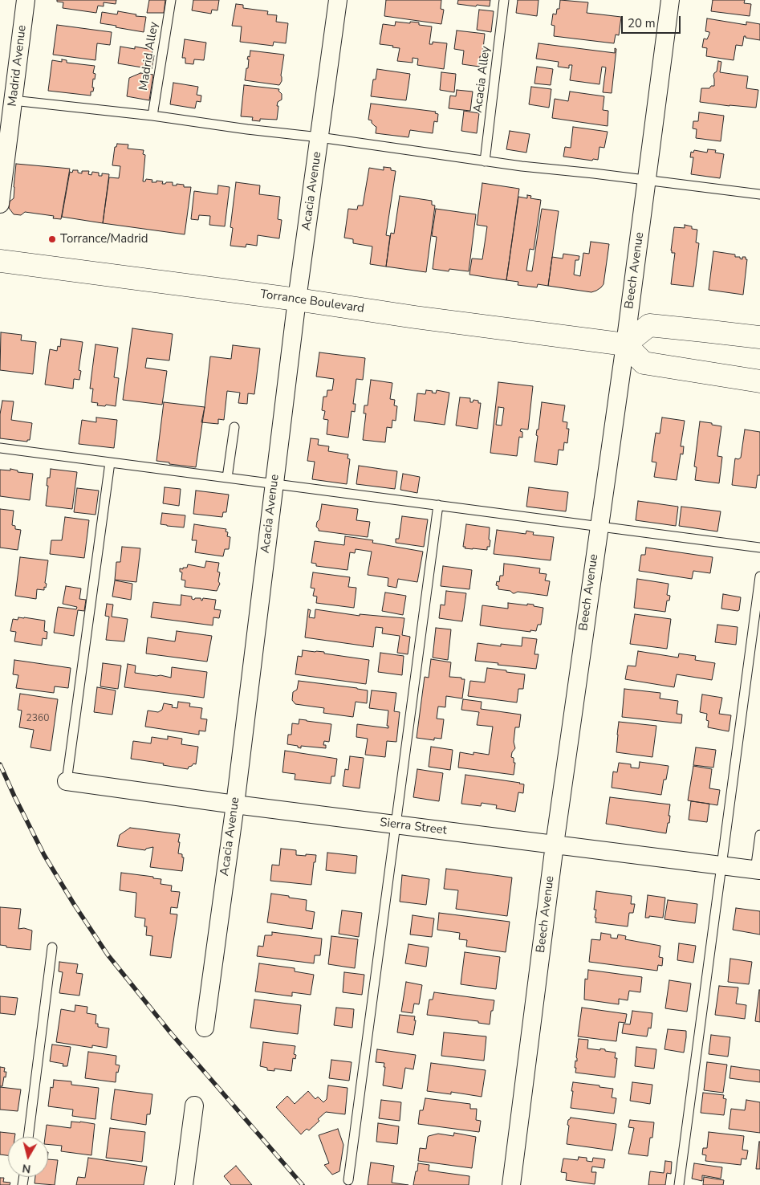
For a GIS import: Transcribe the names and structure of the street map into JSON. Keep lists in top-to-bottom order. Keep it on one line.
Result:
{"streets":{"main road":["Torrance Boulevard"],"street":["Madrid Avenue","Acacia Avenue","Beech Avenue","Sierra Street"],"lane":["Madrid Alley","Acacia Alley"]},"crossings":[["Acacia Avenue","Torrance Boulevard"],["Acacia Avenue","Sierra Street"],["Beech Avenue","Torrance Boulevard"],["Beech Avenue","Sierra Street"]],"places":["Torrance/Madrid"],"house_numbers":["2360"],"scale_bar":"20 m","north":"bottom"}
